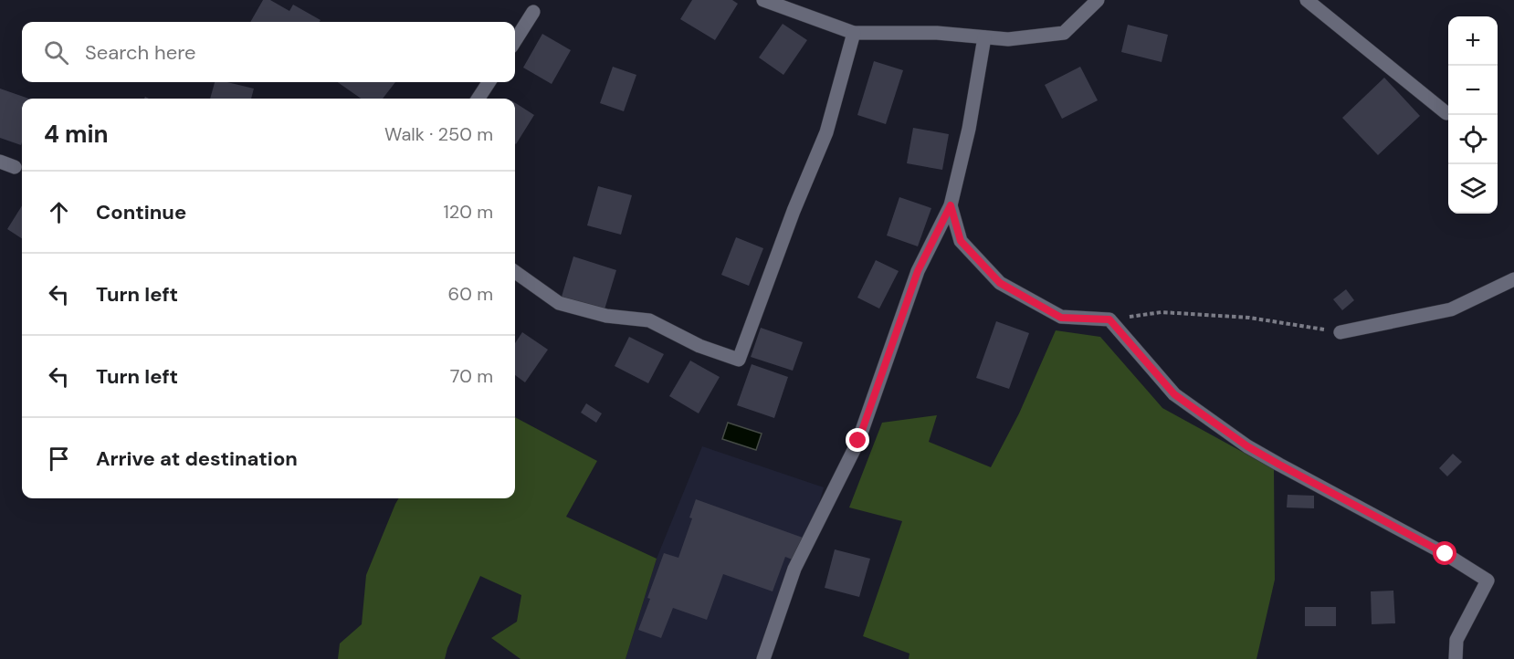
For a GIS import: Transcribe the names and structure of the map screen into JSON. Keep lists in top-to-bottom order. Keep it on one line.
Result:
{"page":{"map_buttons":["+","−"],"search":"Search here","heading":["4 min","Walk · 250 m"],"list":[["Continue","120 m"],["Turn left","60 m"],["Turn left","70 m"],"Arrive at destination"]}}
